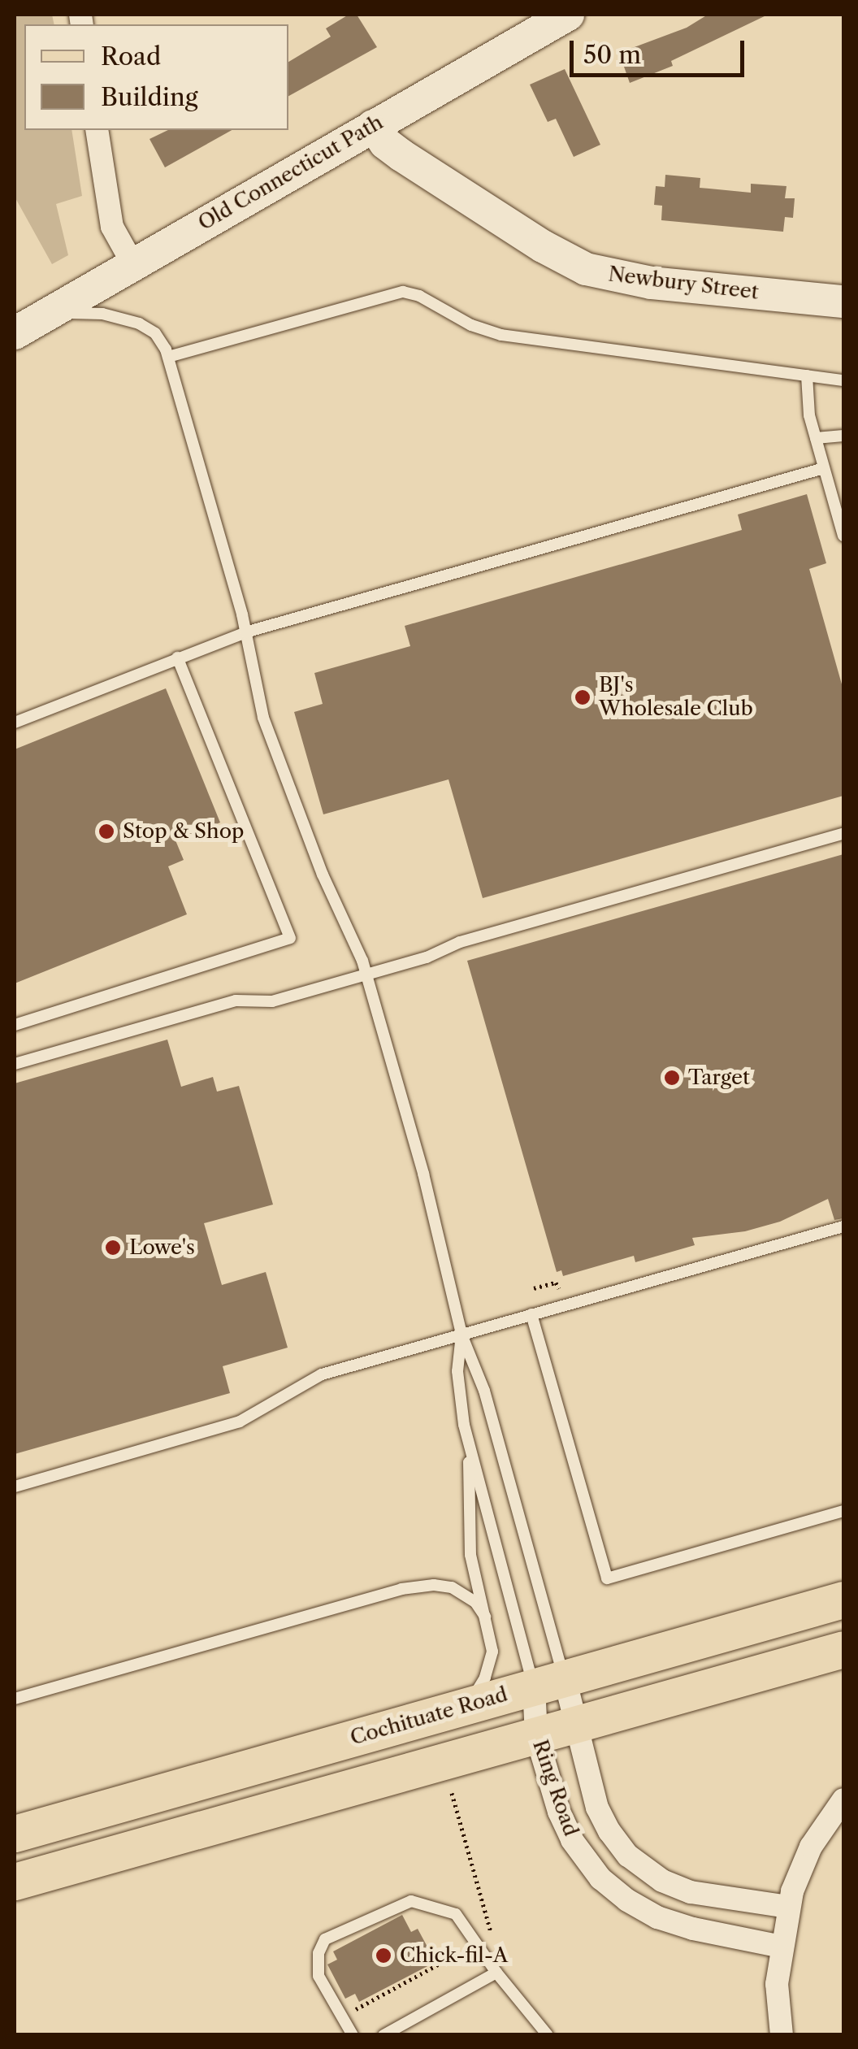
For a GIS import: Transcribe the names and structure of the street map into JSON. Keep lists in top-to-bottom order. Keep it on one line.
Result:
{"streets":{"main road":["Old Connecticut Path","Newbury Street","Cochituate Road"],"street":["Ring Road"]},"crossings":[["Old Connecticut Path","Newbury Street"],["Cochituate Road","Ring Road"]],"places":["BJ's Wholesale Club","Stop & Shop","Target","Lowe's","Chick-fil-A"],"legend":["Road","Building"],"scale_bar":"50 m"}
